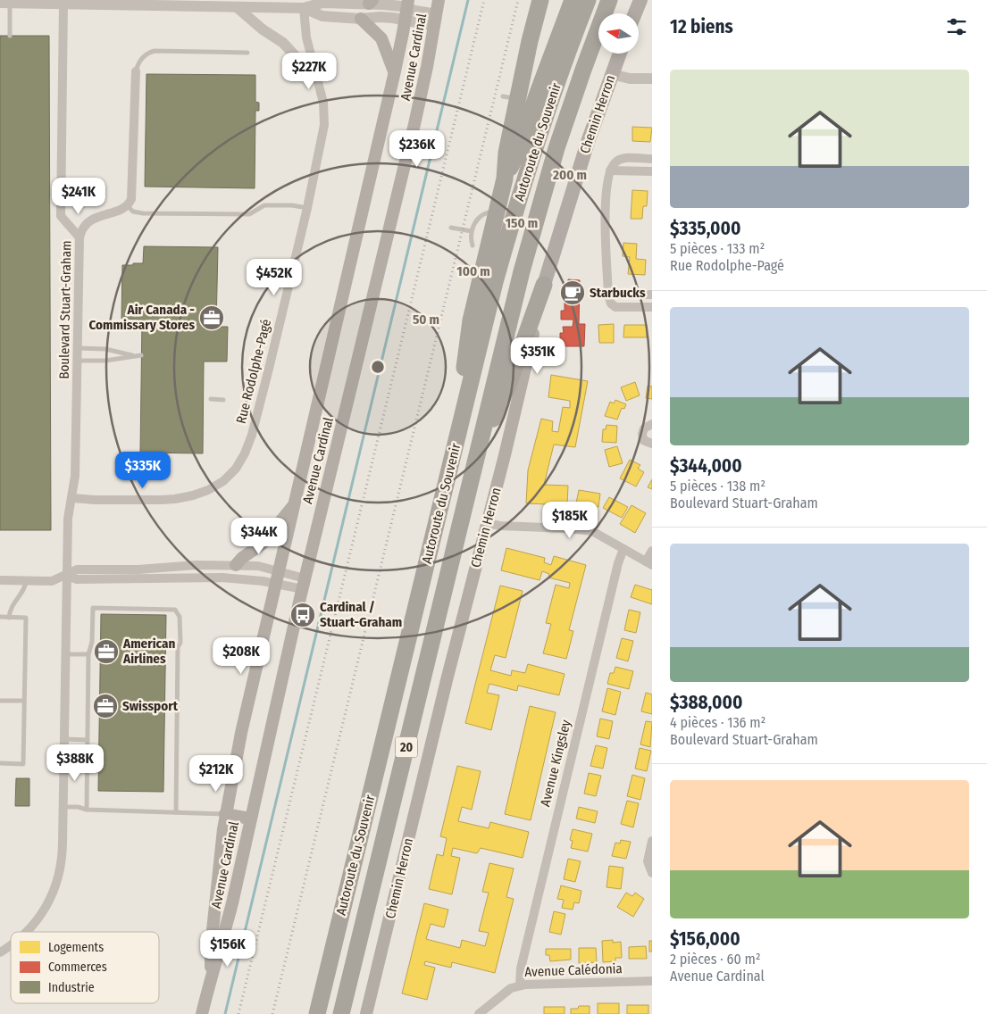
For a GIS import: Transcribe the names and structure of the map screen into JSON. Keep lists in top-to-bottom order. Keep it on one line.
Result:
{"streets":{"highway":["Autoroute du Souvenir","20"],"main road":["Avenue Cardinal","Chemin Herron"],"street":["Boulevard Stuart-Graham","Rue Rodolphe-Pagé","Avenue Kingsley","Avenue Calédonia"]},"crossings":[["Boulevard Stuart-Graham","Rue Rodolphe-Pagé"],["Avenue Kingsley","Avenue Calédonia"]],"places":{"cafe":["Starbucks"],"office":["Air Canada - Commissary Stores","American Airlines","Swissport"],"bus stop":["Cardinal / Stuart-Graham"]},"legend":["Logements","Commerces","Industrie"],"north":"left","page":{"heading":"12 biens","price":["$227K","$236K","$241K","$452K","$351K","$335K","$185K","$344K","$208K","$388K","$212K","$156K"],"list":[{"name":"$335,000","note":"5 pièces · 133 m² · Rue Rodolphe-Pagé"},{"name":"$344,000","note":"5 pièces · 138 m² · Boulevard Stuart-Graham"},{"name":"$388,000","note":"4 pièces · 136 m² · Boulevard Stuart-Graham"},{"name":"$156,000","note":"2 pièces · 60 m² · Avenue Cardinal"}]},"rings":["200 m","150 m","100 m","50 m"]}
